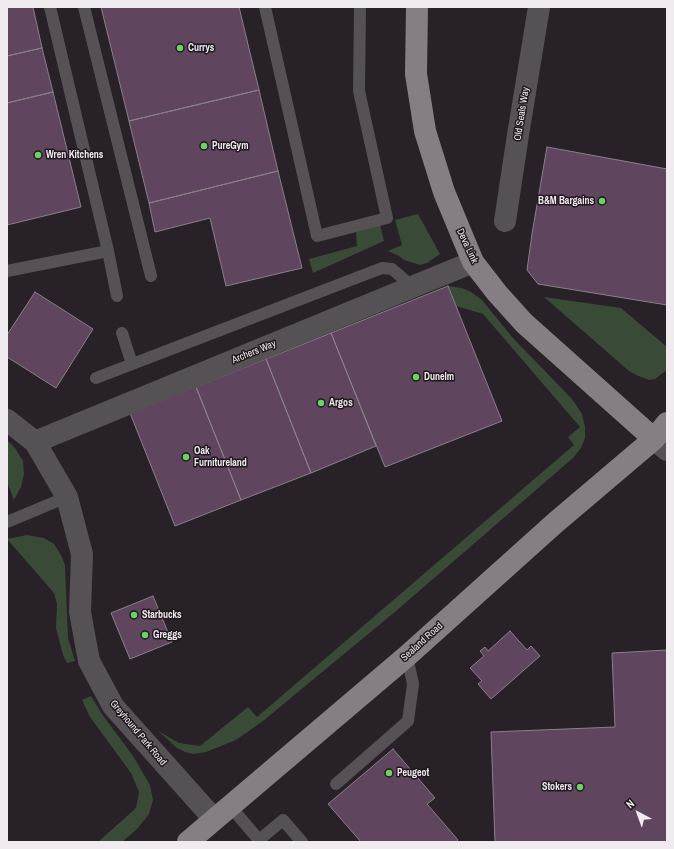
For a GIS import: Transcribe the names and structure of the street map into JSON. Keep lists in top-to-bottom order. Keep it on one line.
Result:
{"streets":{"main road":["Deva Link","Sealand Road"],"street":["Old Seals Way","Archers Way","Greyhound Park Road"]},"crossings":[["Deva Link","Archers Way"],["Deva Link","Sealand Road"],["Archers Way","Greyhound Park Road"],["Sealand Road","Greyhound Park Road"]],"places":["Currys","PureGym","Wren Kitchens","B&M Bargains","Dunelm","Argos","Oak Furnitureland","Starbucks","Greggs","Peugeot","Stokers"],"north":"top left"}
